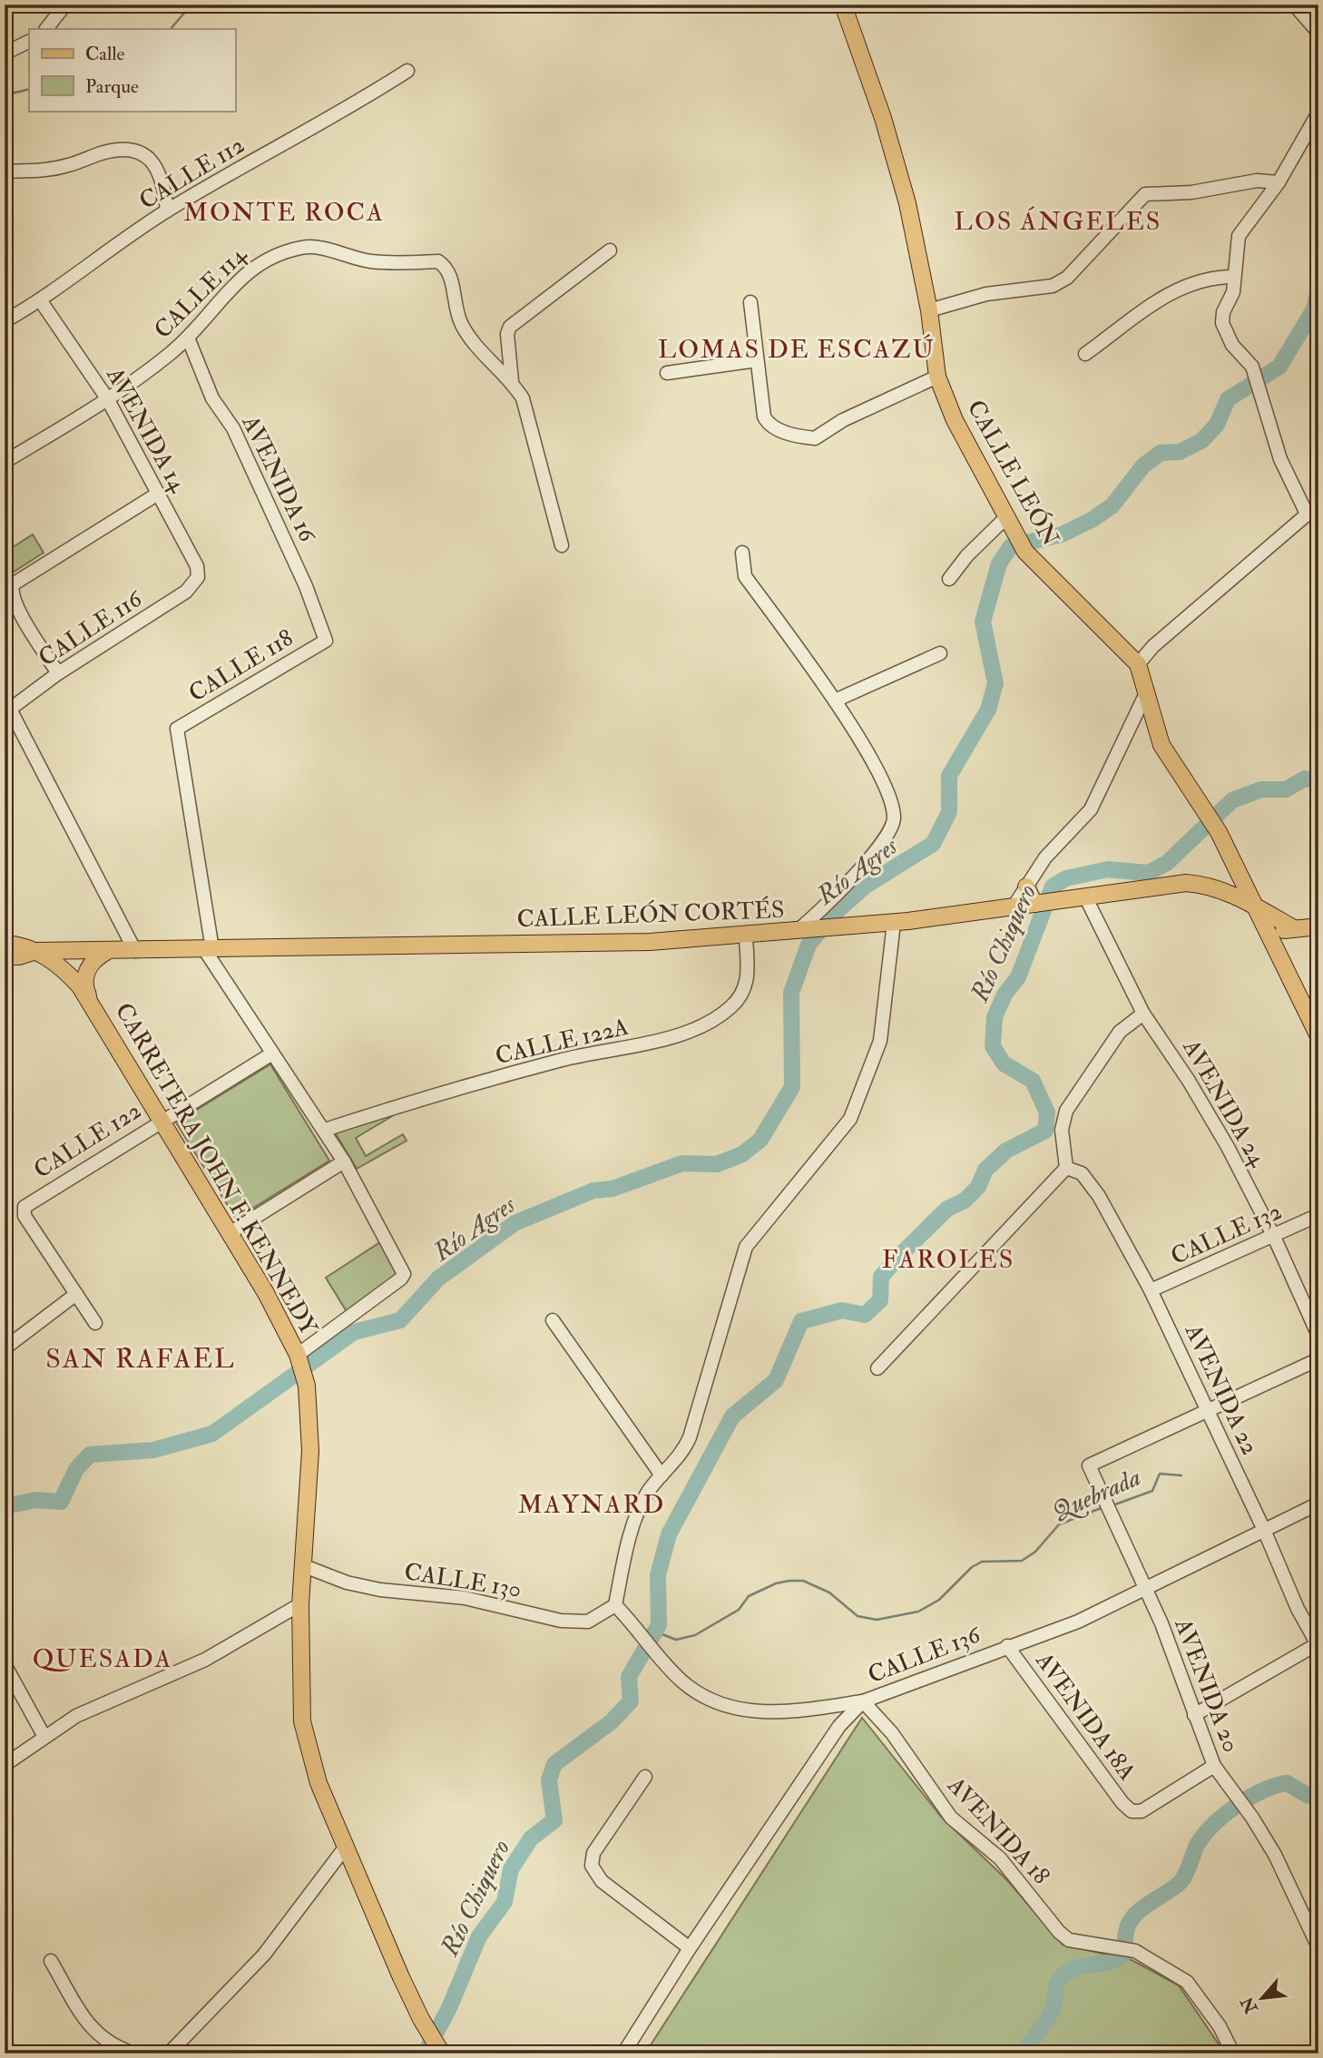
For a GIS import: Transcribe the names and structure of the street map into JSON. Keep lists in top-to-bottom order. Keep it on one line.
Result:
{"streets":{"main road":["CALLE LEÓN","CALLE LEÓN CORTÉS","CARRETERA JOHN F. KENNEDY"],"street":["CALLE 112","CALLE 114","AVENIDA 14","AVENIDA 16","CALLE 116","CALLE 118","CALLE 122A","AVENIDA 24","CALLE 122","CALLE 132","AVENIDA 22","CALLE 130","CALLE 136","AVENIDA 20","AVENIDA 18A","AVENIDA 18"]},"crossings":[["CALLE 112","AVENIDA 14"],["CALLE 114","AVENIDA 14"],["CALLE 114","AVENIDA 16"],["AVENIDA 14","CALLE 116"],["AVENIDA 16","CALLE 118"],["CALLE 118","CALLE LEÓN CORTÉS"],["CALLE LEÓN CORTÉS","CALLE 122A"],["CALLE LEÓN CORTÉS","AVENIDA 24"],["CALLE LEÓN CORTÉS","CARRETERA JOHN F. KENNEDY"],["AVENIDA 24","CALLE 132"],["CALLE 122","CARRETERA JOHN F. KENNEDY"],["CARRETERA JOHN F. KENNEDY","CALLE 130"],["CALLE 132","AVENIDA 22"],["AVENIDA 22","CALLE 136"],["AVENIDA 22","AVENIDA 20"],["CALLE 136","AVENIDA 20"],["CALLE 136","AVENIDA 18A"],["CALLE 136","AVENIDA 18"],["AVENIDA 20","AVENIDA 18A"]],"districts":["MONTE ROCA","LOS ÁNGELES","LOMAS DE ESCAZÚ","FAROLES","SAN RAFAEL","MAYNARD","QUESADA"],"water":["Río Agres","Río Chiquero","Quebrada"],"legend":["Calle","Parque"],"north":"bottom left"}
